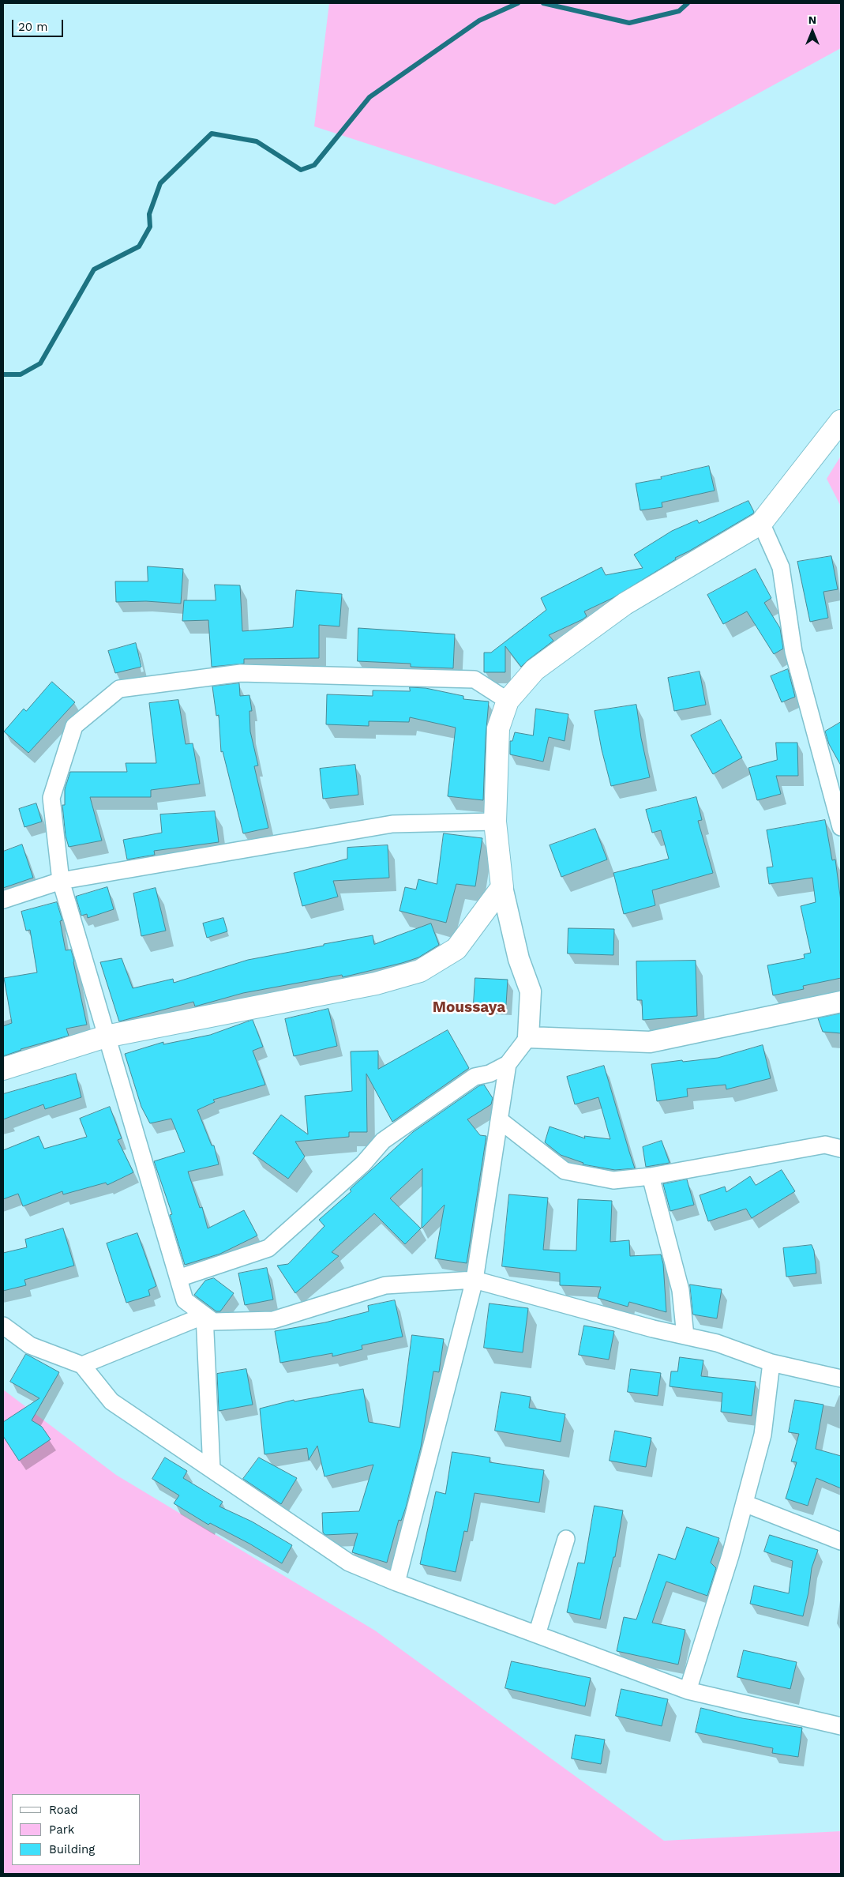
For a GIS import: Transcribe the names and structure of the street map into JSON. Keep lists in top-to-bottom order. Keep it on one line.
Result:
{"districts":["Moussaya"],"legend":["Road","Park","Building"],"scale_bar":"20 m","north":"top"}
